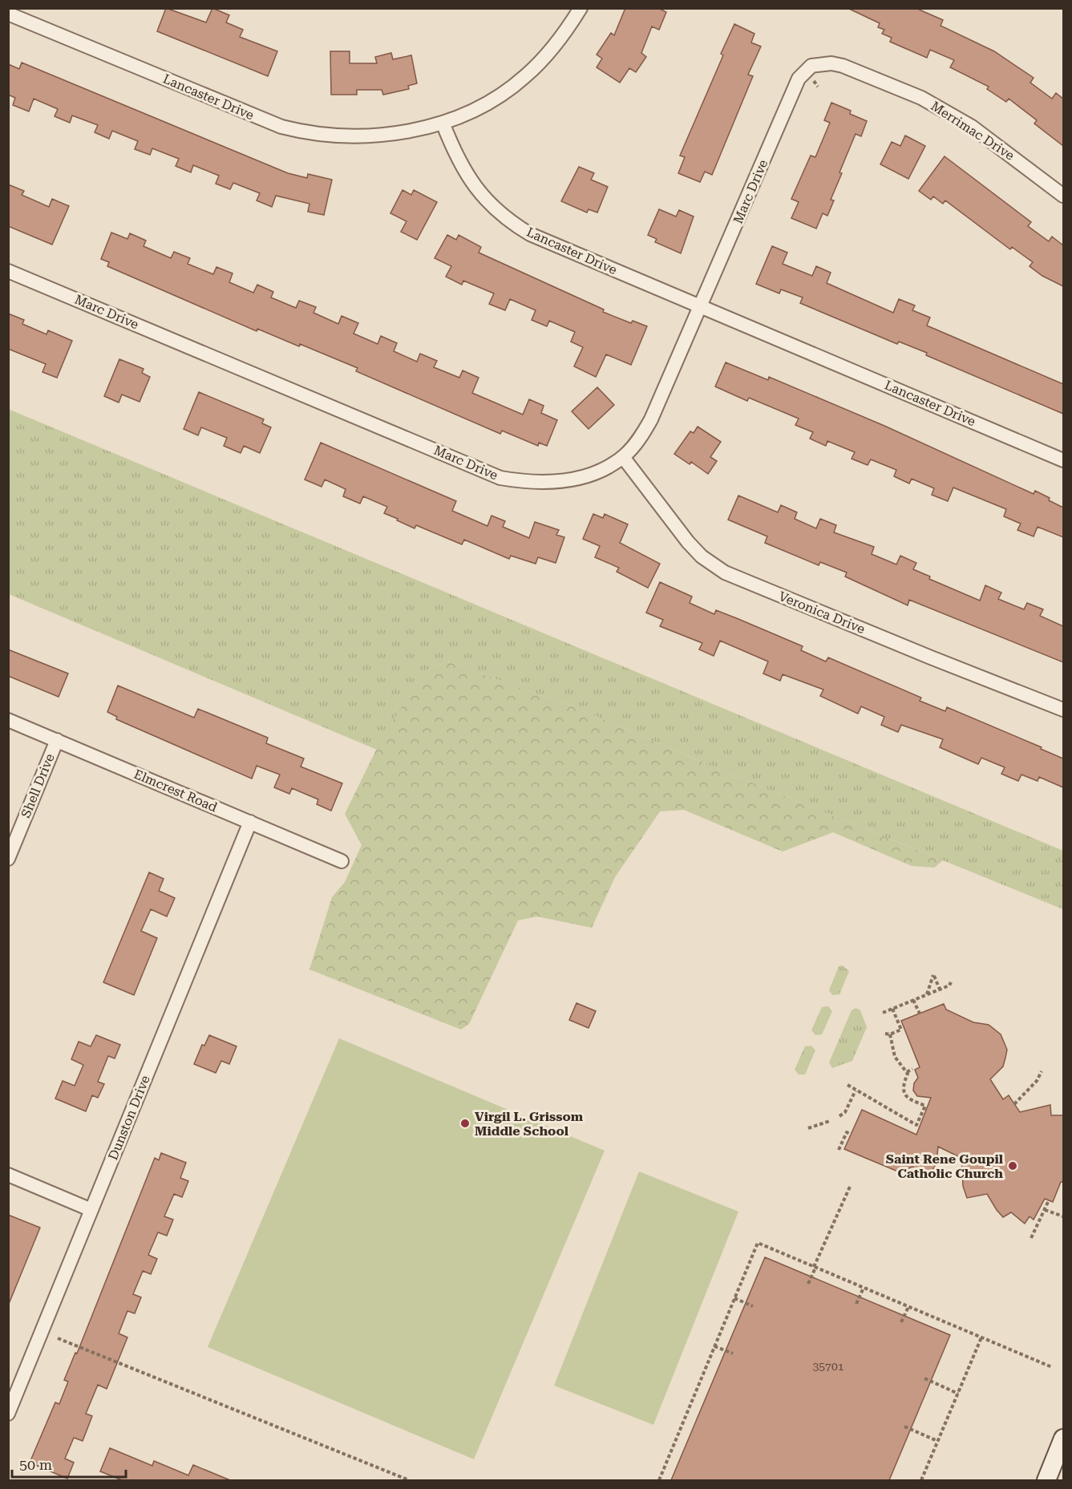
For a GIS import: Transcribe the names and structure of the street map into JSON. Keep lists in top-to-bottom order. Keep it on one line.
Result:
{"streets":{"street":["Lancaster Drive","Merrimac Drive","Marc Drive","Veronica Drive","Shell Drive","Elmcrest Road","Dunston Drive"]},"crossings":[["Lancaster Drive","Marc Drive"],["Merrimac Drive","Marc Drive"],["Marc Drive","Veronica Drive"],["Shell Drive","Elmcrest Road"],["Elmcrest Road","Dunston Drive"]],"places":["Virgil L. Grissom Middle School","Saint Rene Goupil Catholic Church"],"house_numbers":["35701"],"scale_bar":"50 m"}
